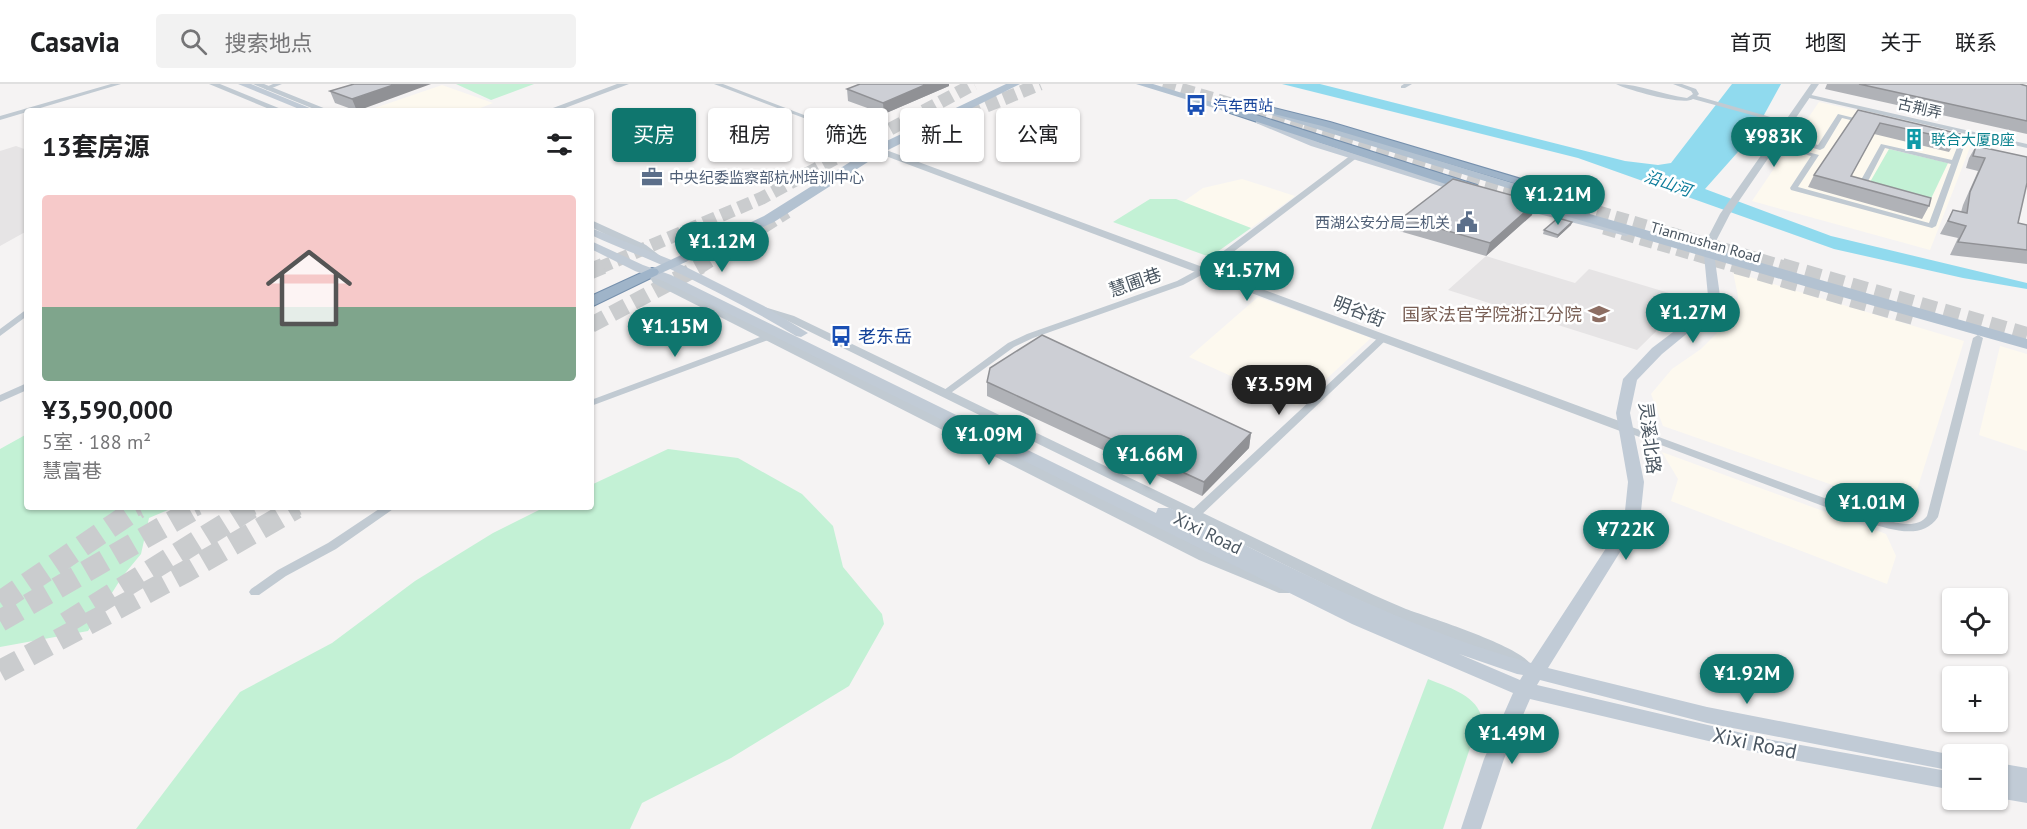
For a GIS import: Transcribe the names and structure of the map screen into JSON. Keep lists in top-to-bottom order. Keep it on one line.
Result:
{"streets":{"main road":["Tianmushan Road","灵溪北路","Xixi Road"],"street":["古荆弄","慧圃巷","明谷街"]},"crossings":[["Tianmushan Road","慧圃巷"],["Tianmushan Road","灵溪北路"],["慧圃巷","明谷街"],["慧圃巷","Xixi Road"],["明谷街","灵溪北路"],["灵溪北路","Xixi Road"]],"water":["沿山河"],"places":{"bus stop":["汽车西站","老东岳"],"building":["联合大厦B座"],"office":["中央纪委监察部杭州培训中心"],"public building":["西湖公安分局二机关"],"school or university":["国家法官学院浙江分院"]},"page":{"header":"Casavia","search":"搜索地点","nav":["首页","地图","关于","联系"],"chip":["买房","租房","筛选","新上","公寓"],"heading":"13套房源","price":["¥983K","¥1.21M","¥1.12M","¥1.57M","¥1.27M","¥1.15M","¥3.59M","¥1.09M","¥1.66M","¥1.01M","¥722K","¥1.92M","¥1.49M"],"list":[{"name":"¥3,590,000","note":"5室 · 188 m² · 慧富巷"}],"map_buttons":["+","−"]}}
